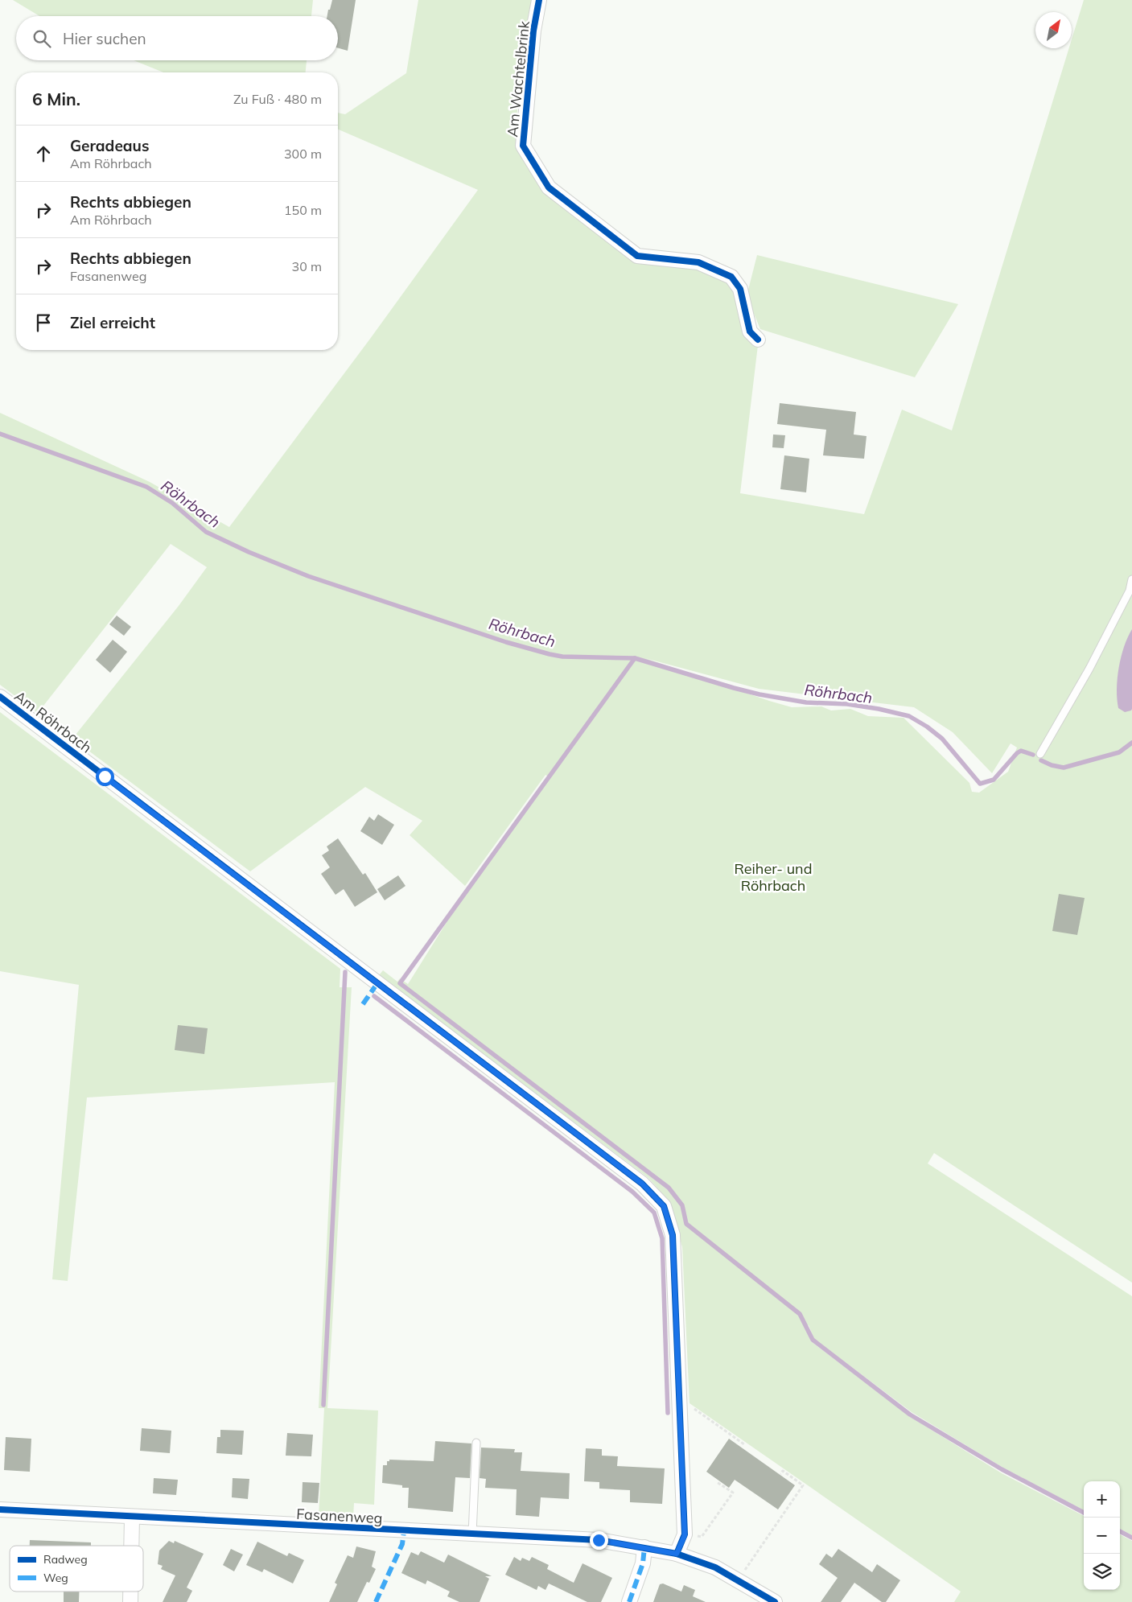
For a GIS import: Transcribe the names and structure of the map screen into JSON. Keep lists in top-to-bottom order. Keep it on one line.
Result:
{"streets":{"street":["Am Wachtelbrink","Am Röhrbach","Fasanenweg"]},"crossings":[["Am Röhrbach","Fasanenweg"]],"water":["Röhrbach"],"parks":["Reiher- und Röhrbach"],"legend":["Radweg","Weg"],"north":"top right","page":{"search":"Hier suchen","heading":["6 Min.","Zu Fuß · 480 m"],"list":[["Geradeaus","Am Röhrbach","300 m"],["Rechts abbiegen","Am Röhrbach","150 m"],["Rechts abbiegen","Fasanenweg","30 m"],"Ziel erreicht"],"map_buttons":["+","−"]}}
